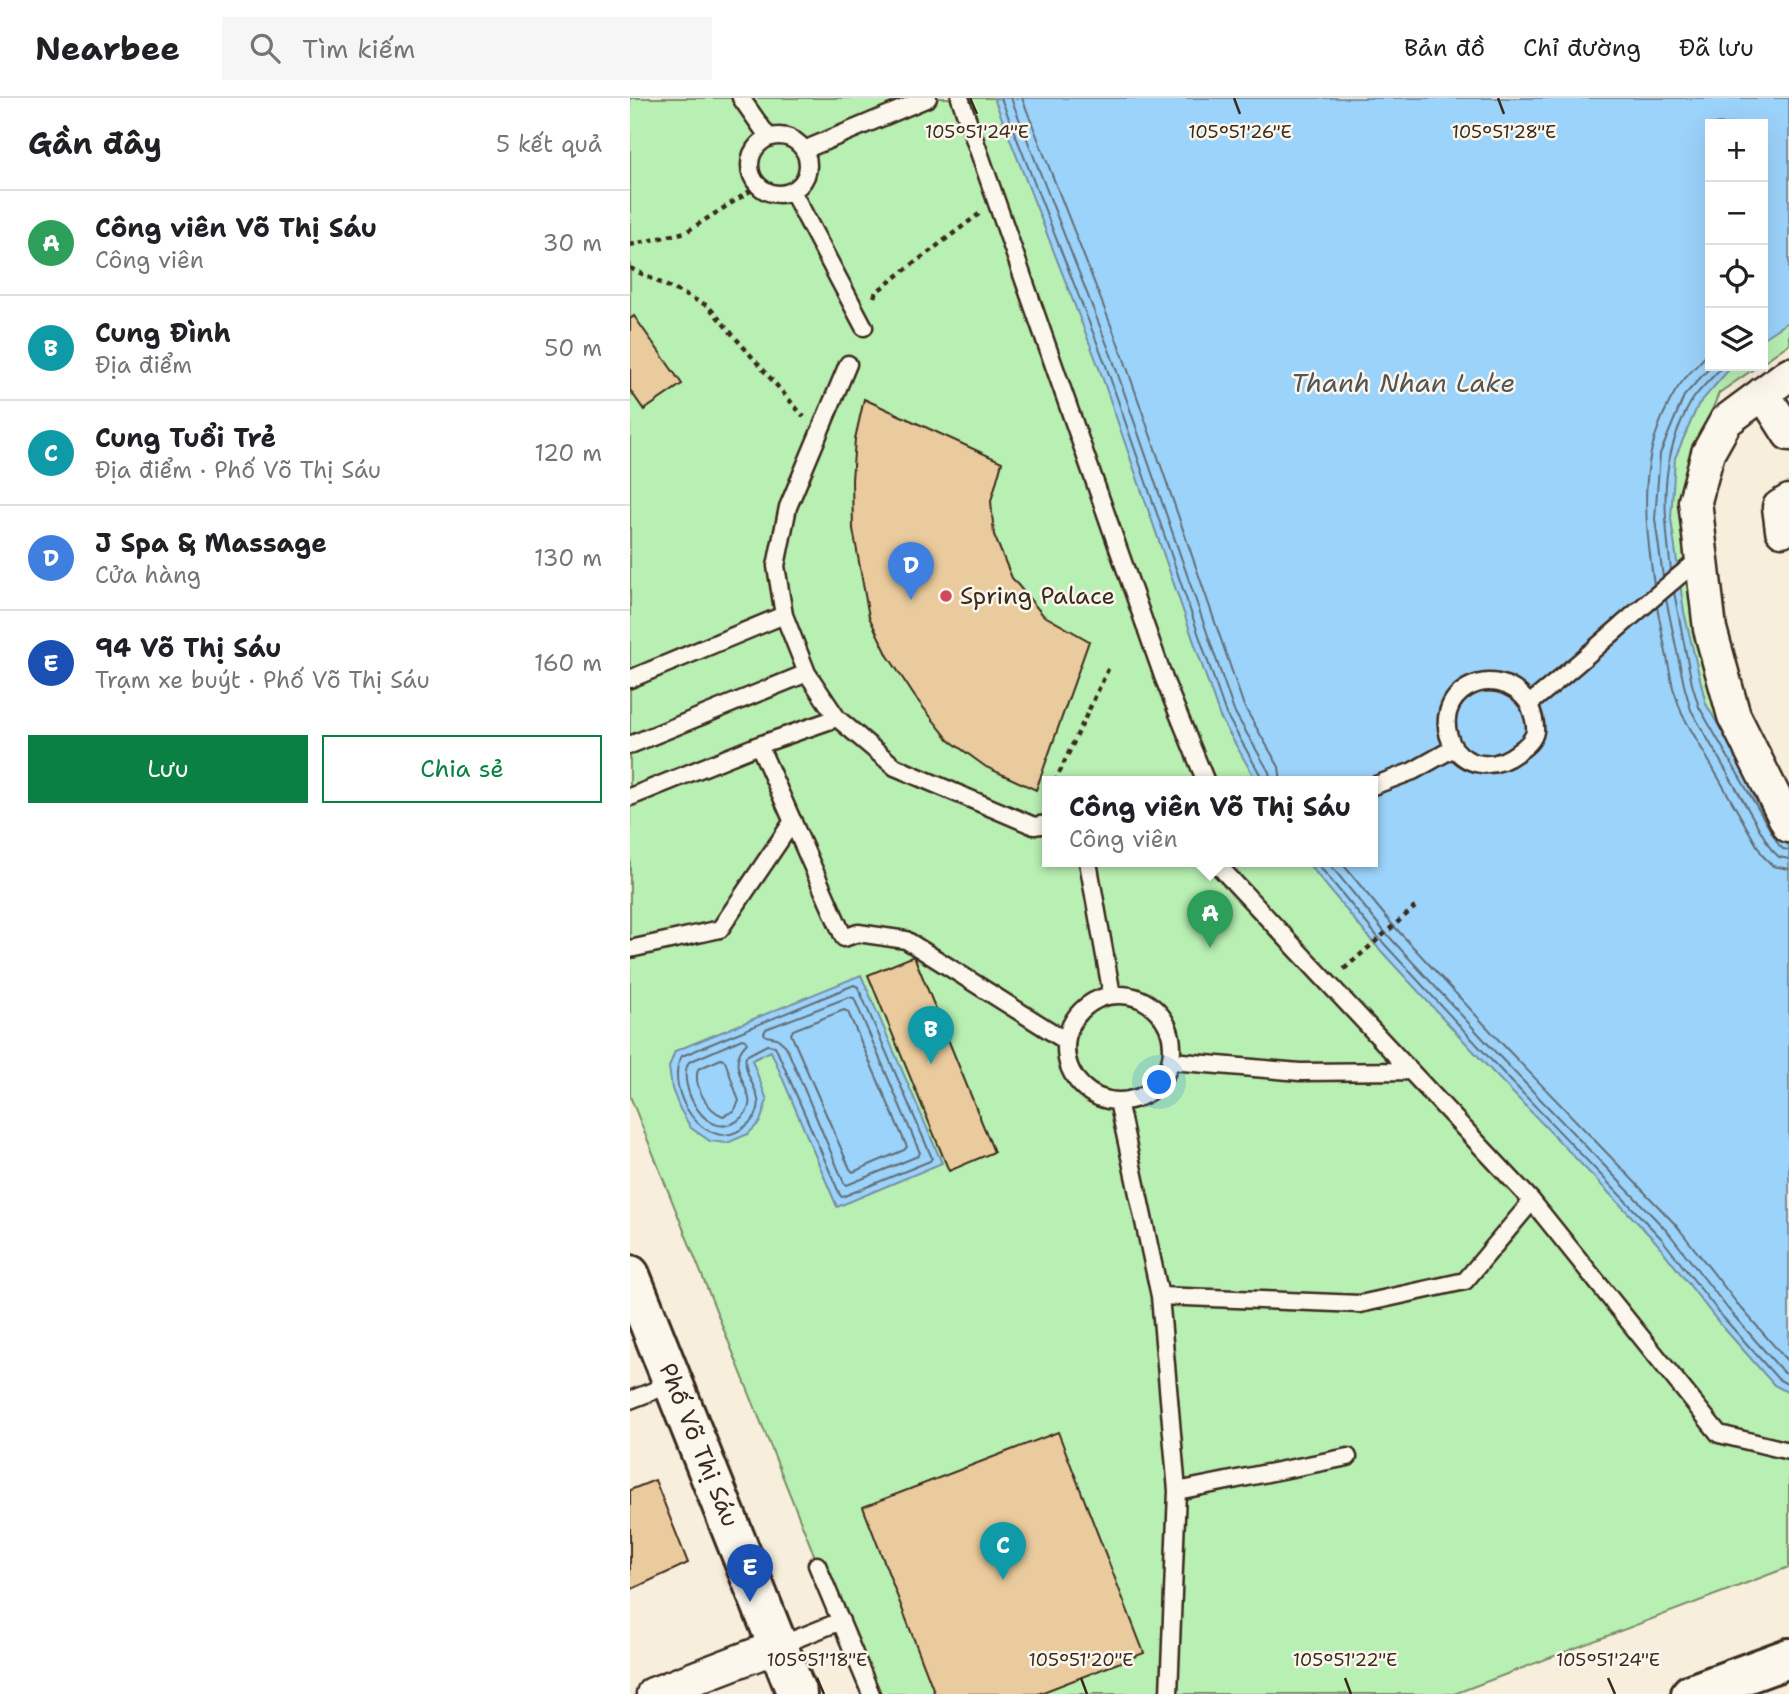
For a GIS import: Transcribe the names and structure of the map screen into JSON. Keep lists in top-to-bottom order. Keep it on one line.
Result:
{"streets":{"street":["Phố Võ Thị Sáu"]},"water":["Thanh Nhan Lake"],"places":["Spring Palace"],"page":{"header":"Nearbee","search":"Tìm kiếm","nav":["Bản đồ","Chỉ đường","Đã lưu"],"heading":["Gần đây","5 kết quả"],"map_buttons":["+","−"],"list":[{"mark":"A","name":"Công viên Võ Thị Sáu","note":"Công viên","value":"30 m"},{"mark":"B","name":"Cung Đình","note":"Địa điểm","value":"50 m"},{"mark":"C","name":"Cung Tuổi Trẻ","note":"Địa điểm · Phố Võ Thị Sáu","value":"120 m"},{"mark":"D","name":"J Spa & Massage","note":"Cửa hàng","value":"130 m"},{"mark":"E","name":"94 Võ Thị Sáu","note":"Trạm xe buýt · Phố Võ Thị Sáu","value":"160 m"}],"pins":["D","A","B","C","E"],"buttons":["Lưu","Chia sẻ"],"popup":["Công viên Võ Thị Sáu","Công viên"]},"coordinates":["105°51'24\"E","105°51'26\"E","105°51'28\"E","105°51'18\"E","105°51'20\"E","105°51'22\"E"]}
